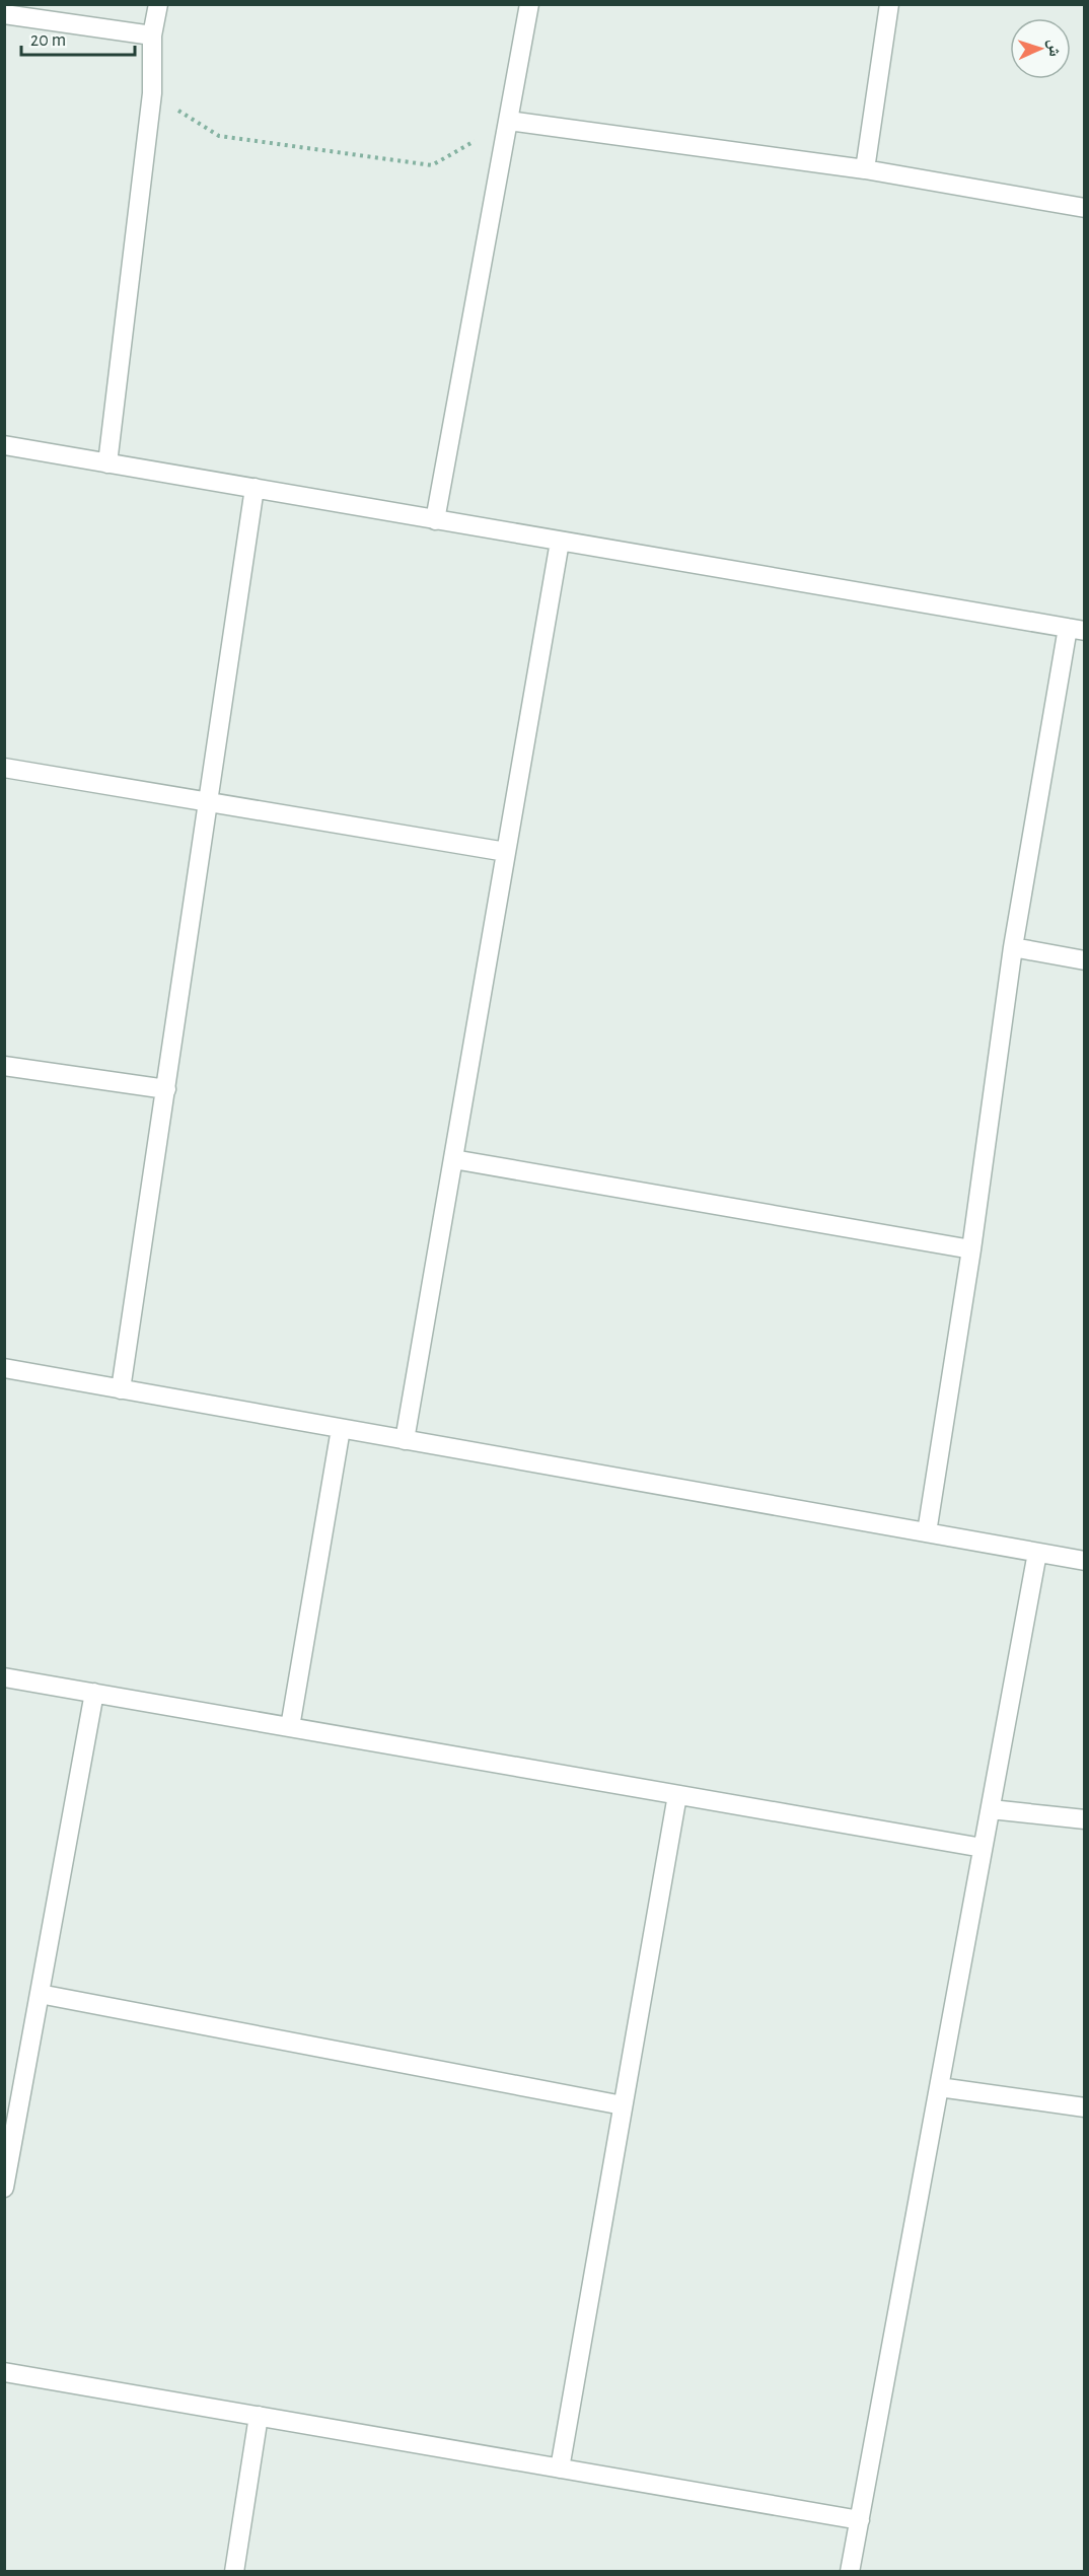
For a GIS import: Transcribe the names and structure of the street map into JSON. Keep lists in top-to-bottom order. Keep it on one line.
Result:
{"scale_bar":"20 m","north":"right"}
